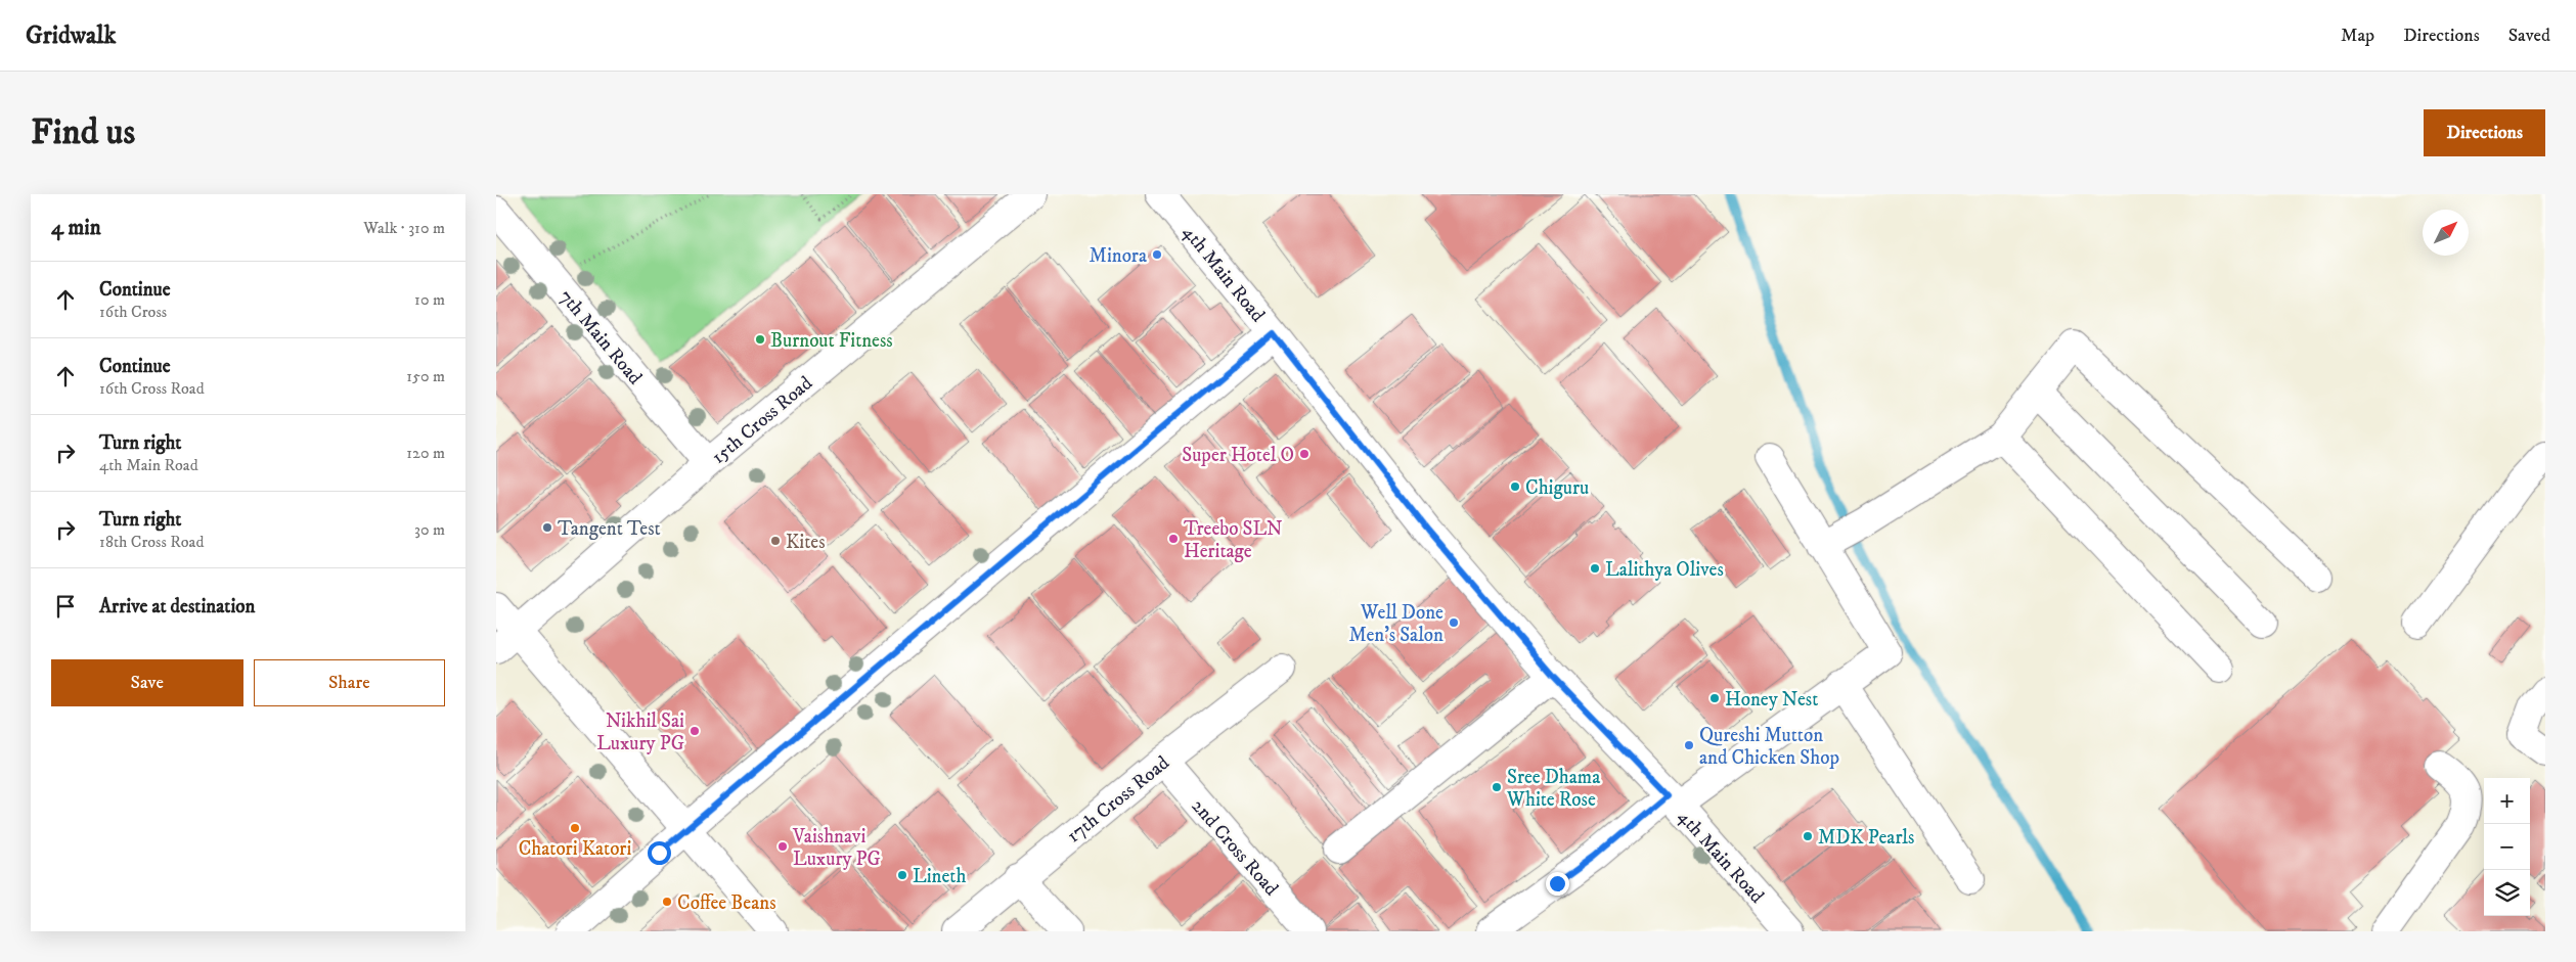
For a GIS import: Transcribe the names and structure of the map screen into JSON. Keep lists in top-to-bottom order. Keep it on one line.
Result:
{"streets":{"street":["4th Main Road","7th Main Road","15th Cross Road","17th Cross Road","2nd Cross Road"]},"crossings":[["7th Main Road","15th Cross Road"],["17th Cross Road","2nd Cross Road"]],"places":["Minora","Burnout Fitness","Super Hotel O","Chiguru","Tangent Test","Treebo SLN Heritage","Kites","Lalithya Olives","Well Done Men's Salon","Honey Nest","Nikhil Sai Luxury PG","Qureshi Mutton and Chicken Shop","Sree Dhama White Rose","Chatori Katori","MDK Pearls","Vaishnavi Luxury PG","Lineth","Coffee Beans"],"north":"top right","page":{"header":"Gridwalk","nav":["Map","Directions","Saved"],"buttons":["Directions",["Save","Share"]],"title":"Find us","heading":["4 min","Walk · 310 m"],"list":[["Continue","16th Cross","10 m"],["Continue","16th Cross Road","150 m"],["Turn right","4th Main Road","120 m"],["Turn right","18th Cross Road","30 m"],"Arrive at destination"],"map_buttons":["+","−"]}}
